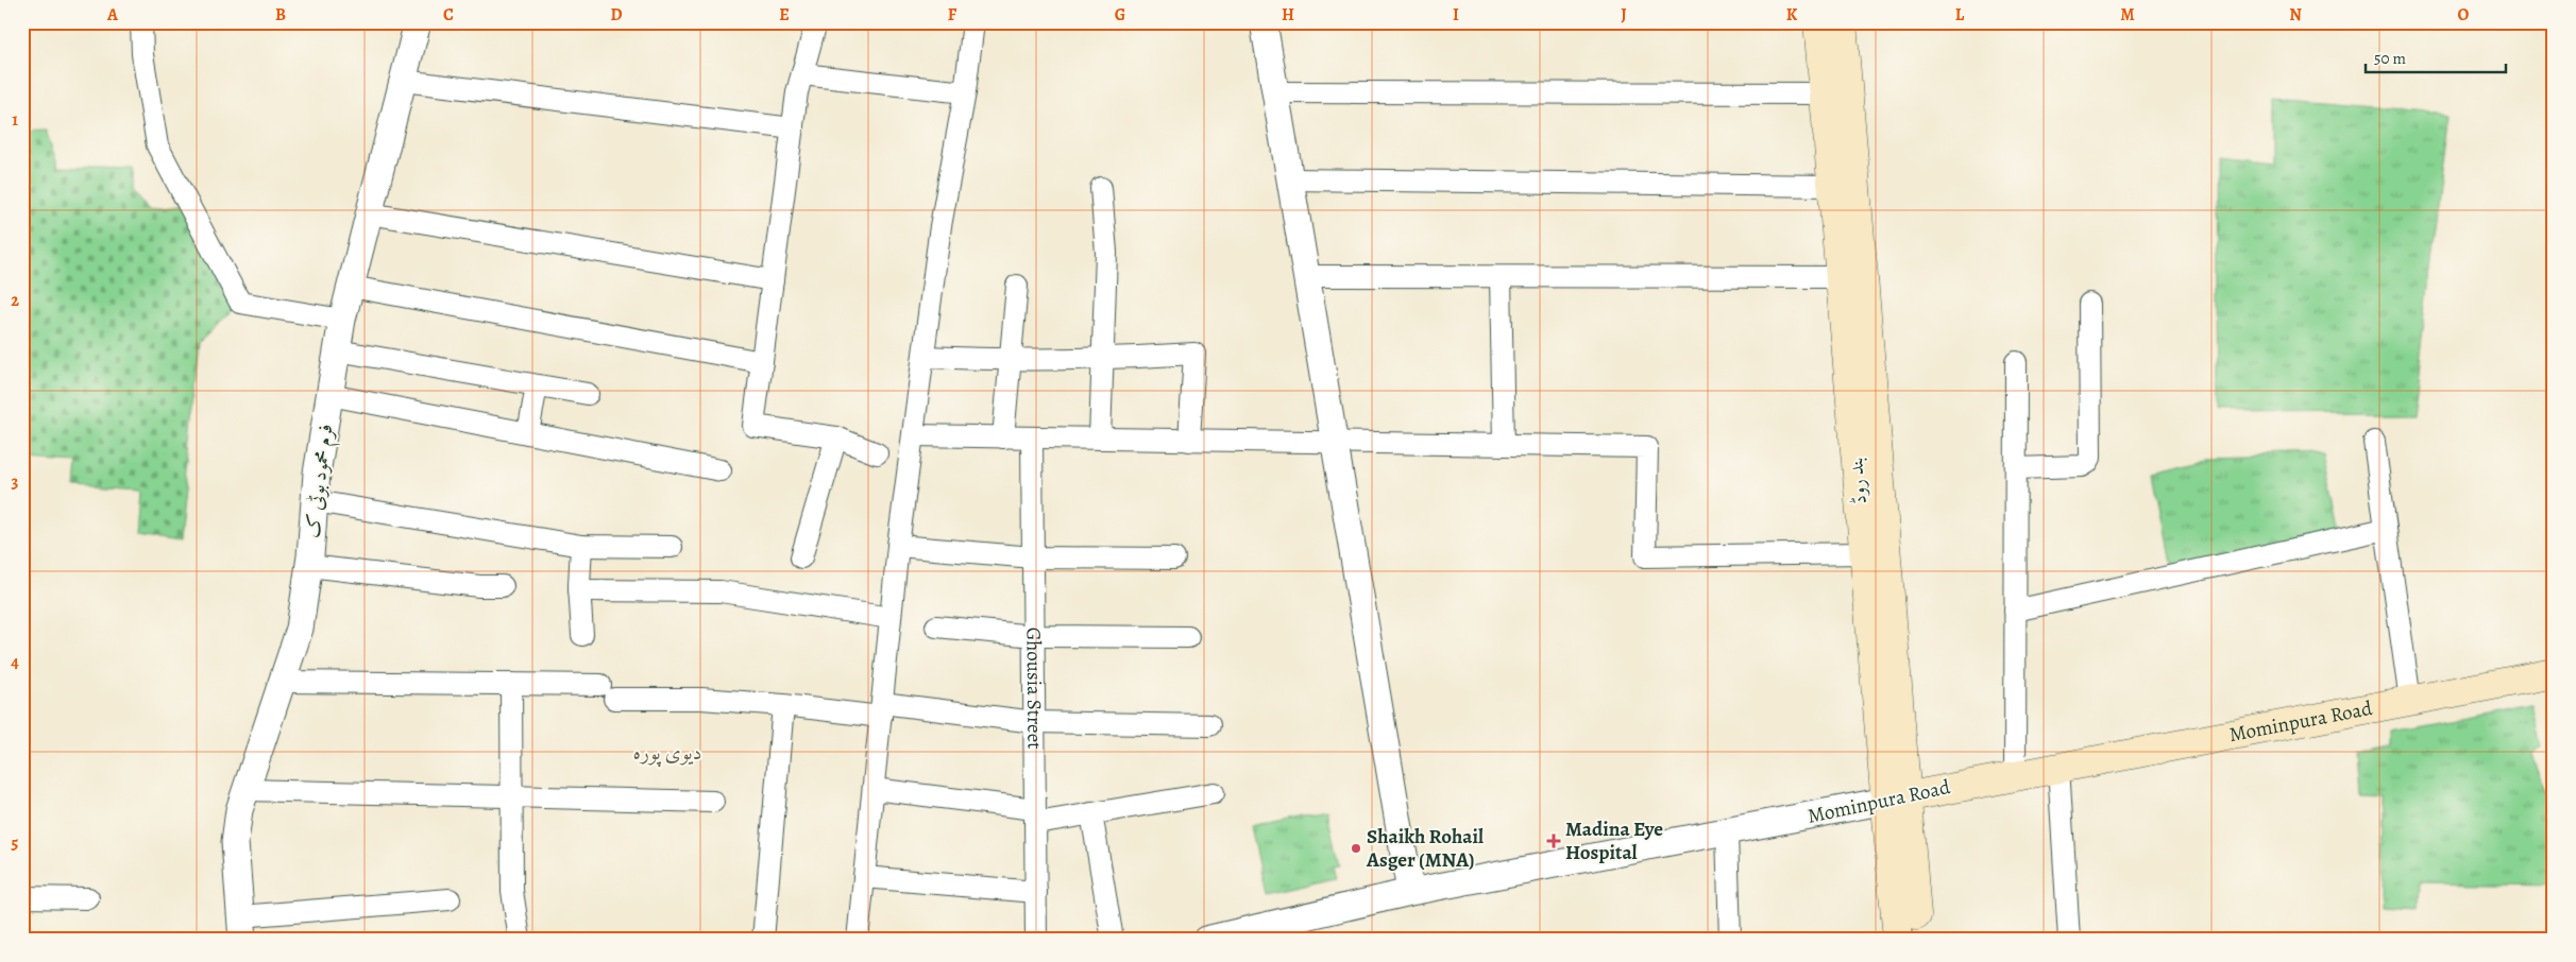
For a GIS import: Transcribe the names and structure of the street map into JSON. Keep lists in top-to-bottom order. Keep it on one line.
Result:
{"streets":{"main road":["بند روڈ","Mominpura Road"],"street":["فرم محمود بوٹی ک","Ghousia Street"]},"crossings":[["بند روڈ","Mominpura Road"]],"districts":["دیوی پورہ"],"places":{"health":["Madina Eye Hospital"],"other":["Shaikh Rohail Asger (MNA)"]},"scale_bar":"50 m","grid":{"columns":["A","B","C","D","E","F","G","H","I","J","K","L","M","N","O"],"rows":["1","2","3","4","5"]}}
